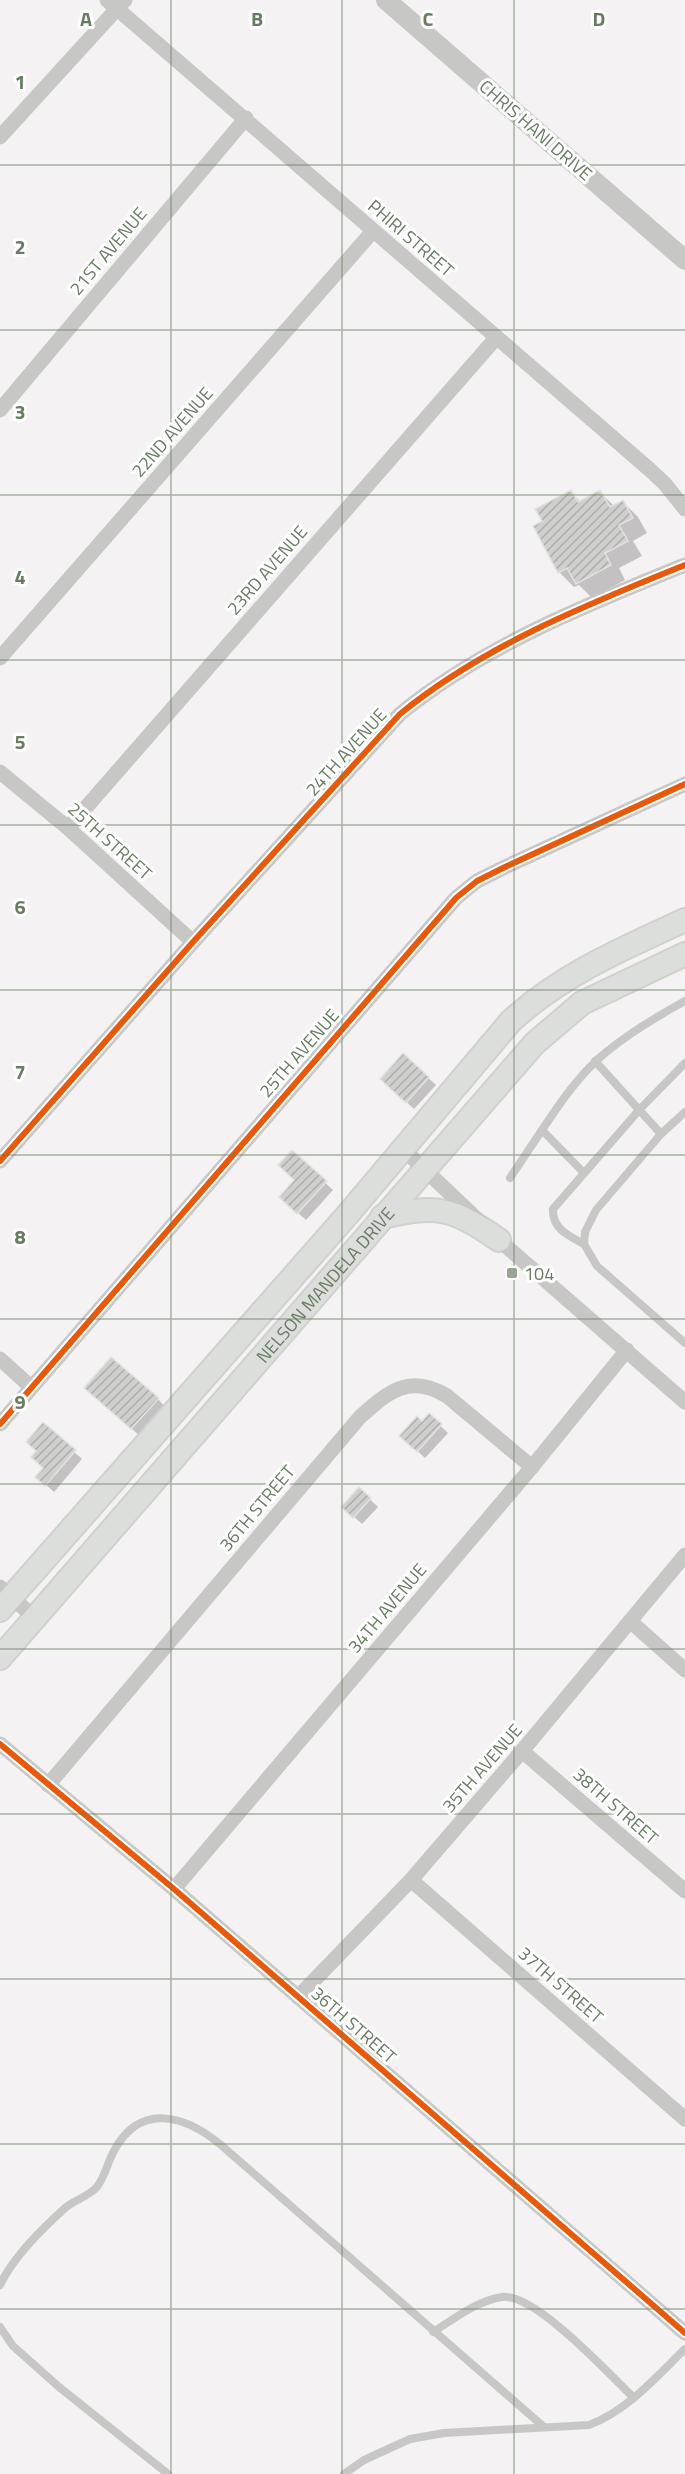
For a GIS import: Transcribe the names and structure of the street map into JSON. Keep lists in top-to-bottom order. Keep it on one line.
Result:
{"streets":{"main road":["NELSON MANDELA DRIVE"],"street":["CHRIS HANI DRIVE","PHIRI STREET","21ST AVENUE","22ND AVENUE","23RD AVENUE","24TH AVENUE","25TH STREET","25TH AVENUE","36TH STREET","34TH AVENUE","35TH AVENUE","38TH STREET","37TH STREET"]},"crossings":[["PHIRI STREET","21ST AVENUE"],["PHIRI STREET","22ND AVENUE"],["PHIRI STREET","23RD AVENUE"],["23RD AVENUE","25TH STREET"],["24TH AVENUE","25TH STREET"],["36TH STREET","34TH AVENUE"],["36TH STREET","35TH AVENUE"],["35TH AVENUE","38TH STREET"],["35TH AVENUE","37TH STREET"]],"places":{"transit":["104"]},"grid":{"columns":["A","B","C","D"],"rows":["1","2","3","4","5","6","7","8","9"]}}
